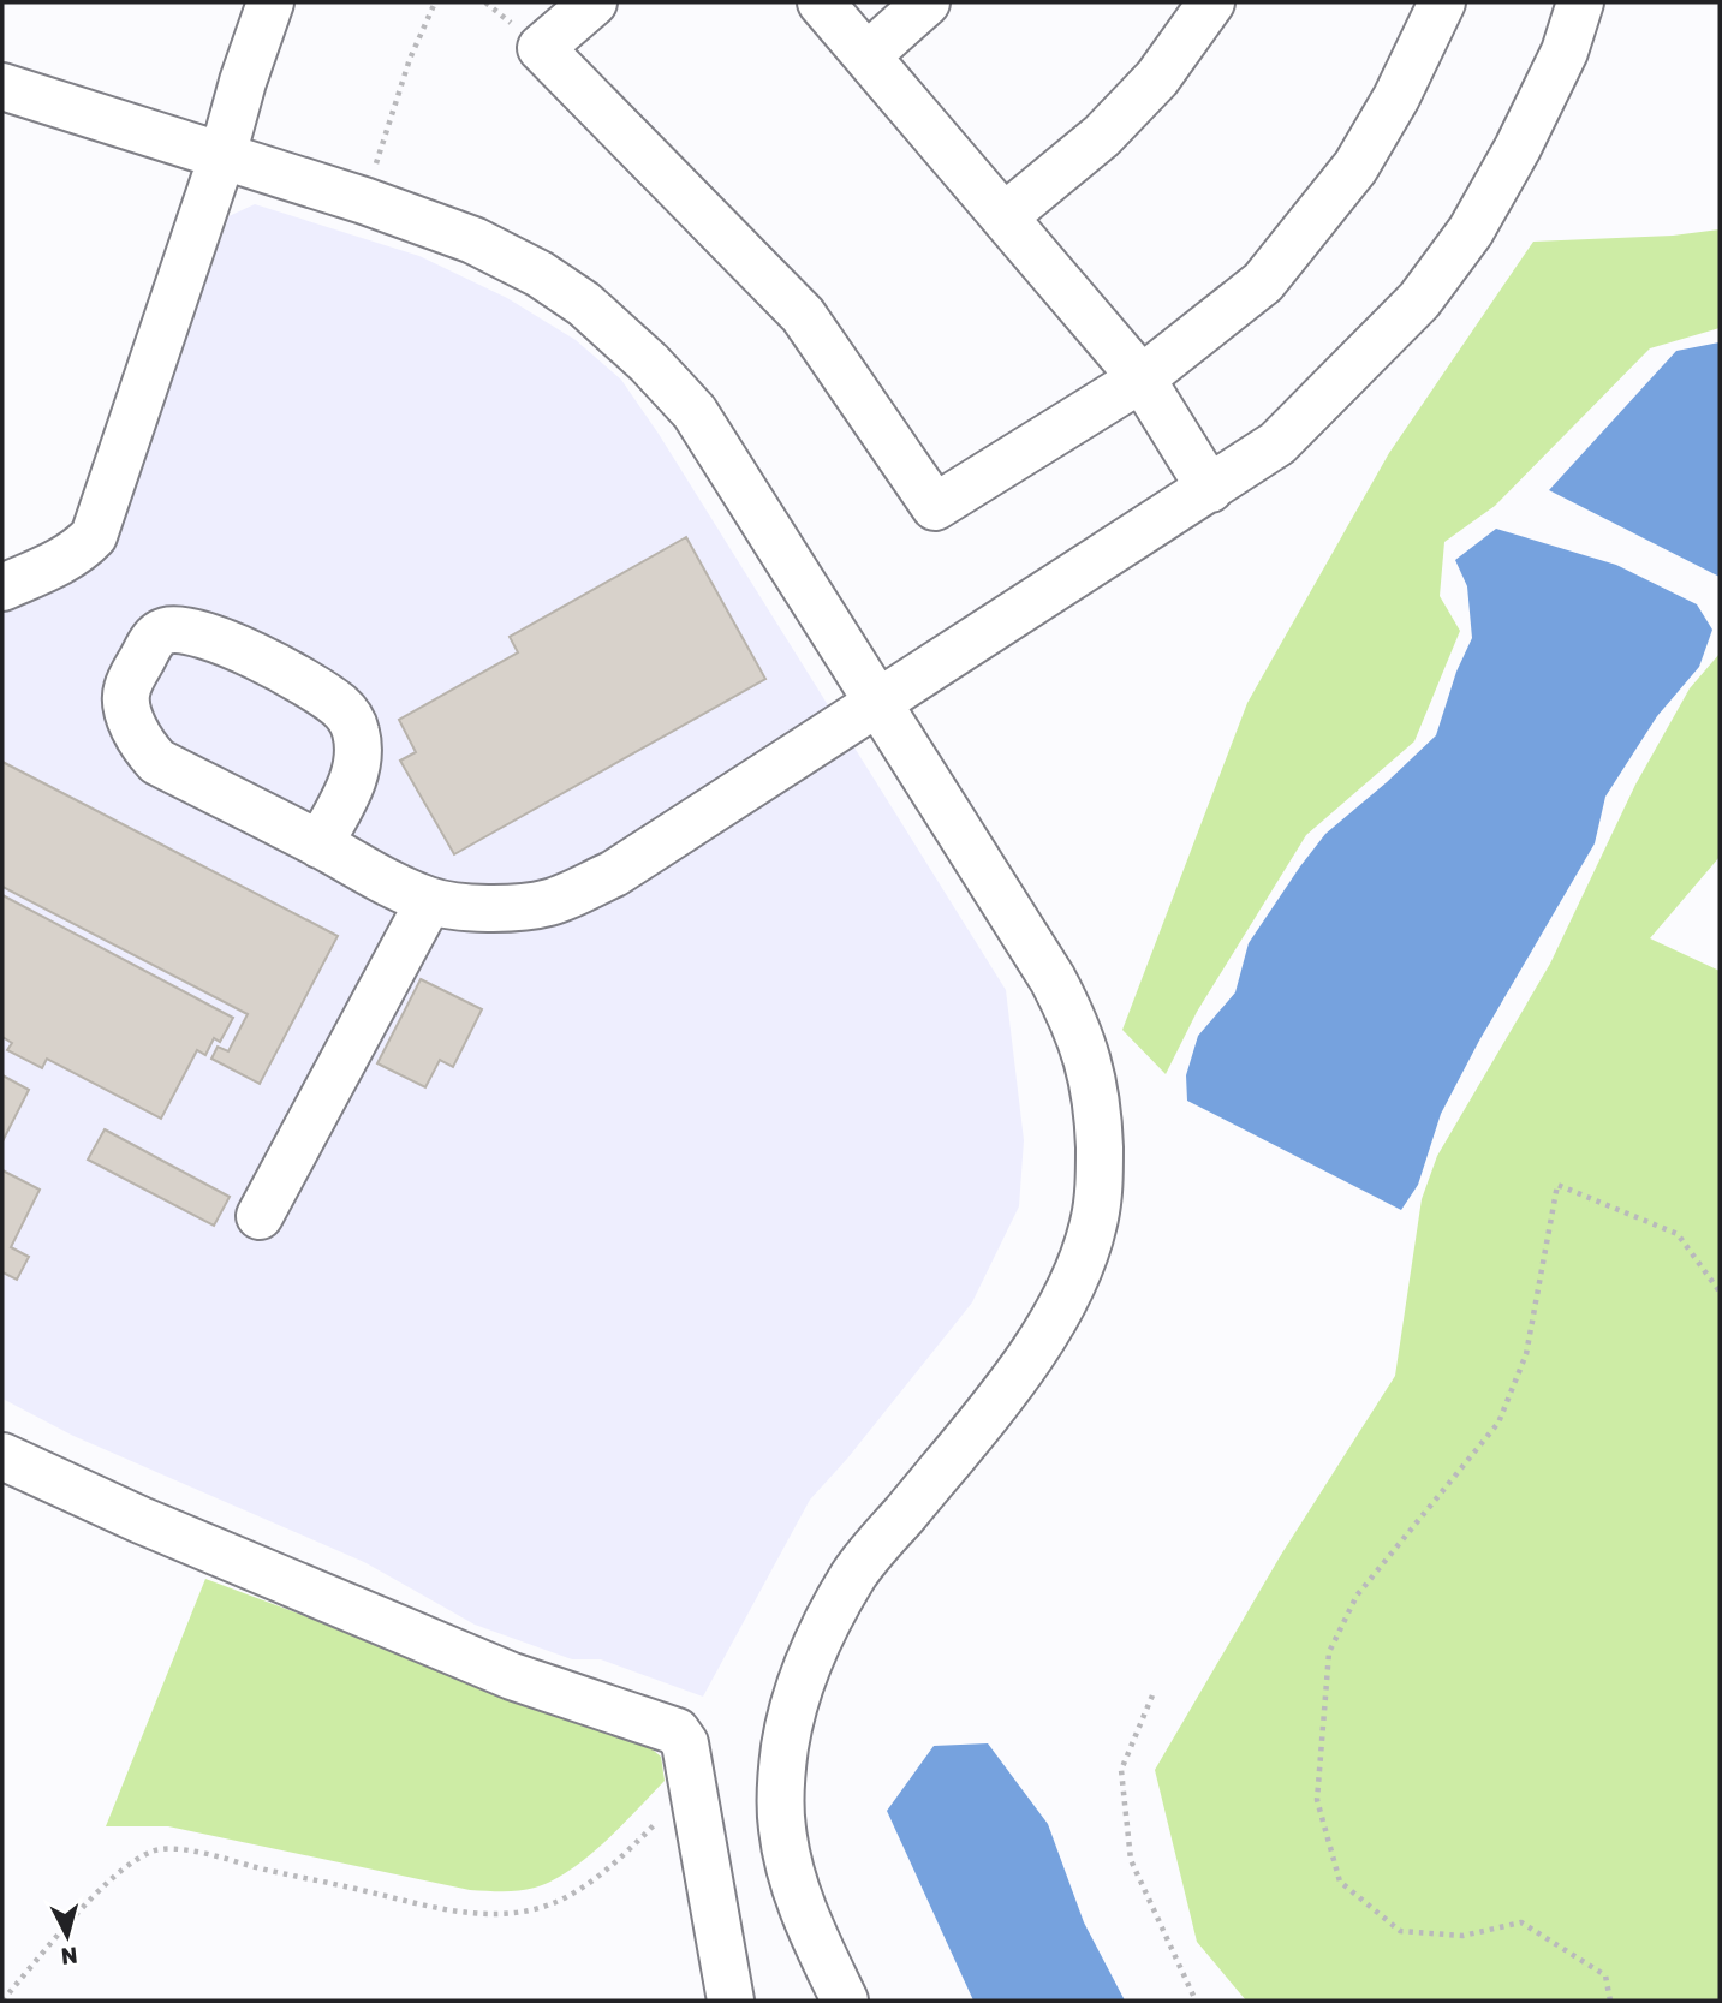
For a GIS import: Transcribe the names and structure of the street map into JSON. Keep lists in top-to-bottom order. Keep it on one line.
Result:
{"north":"bottom"}
